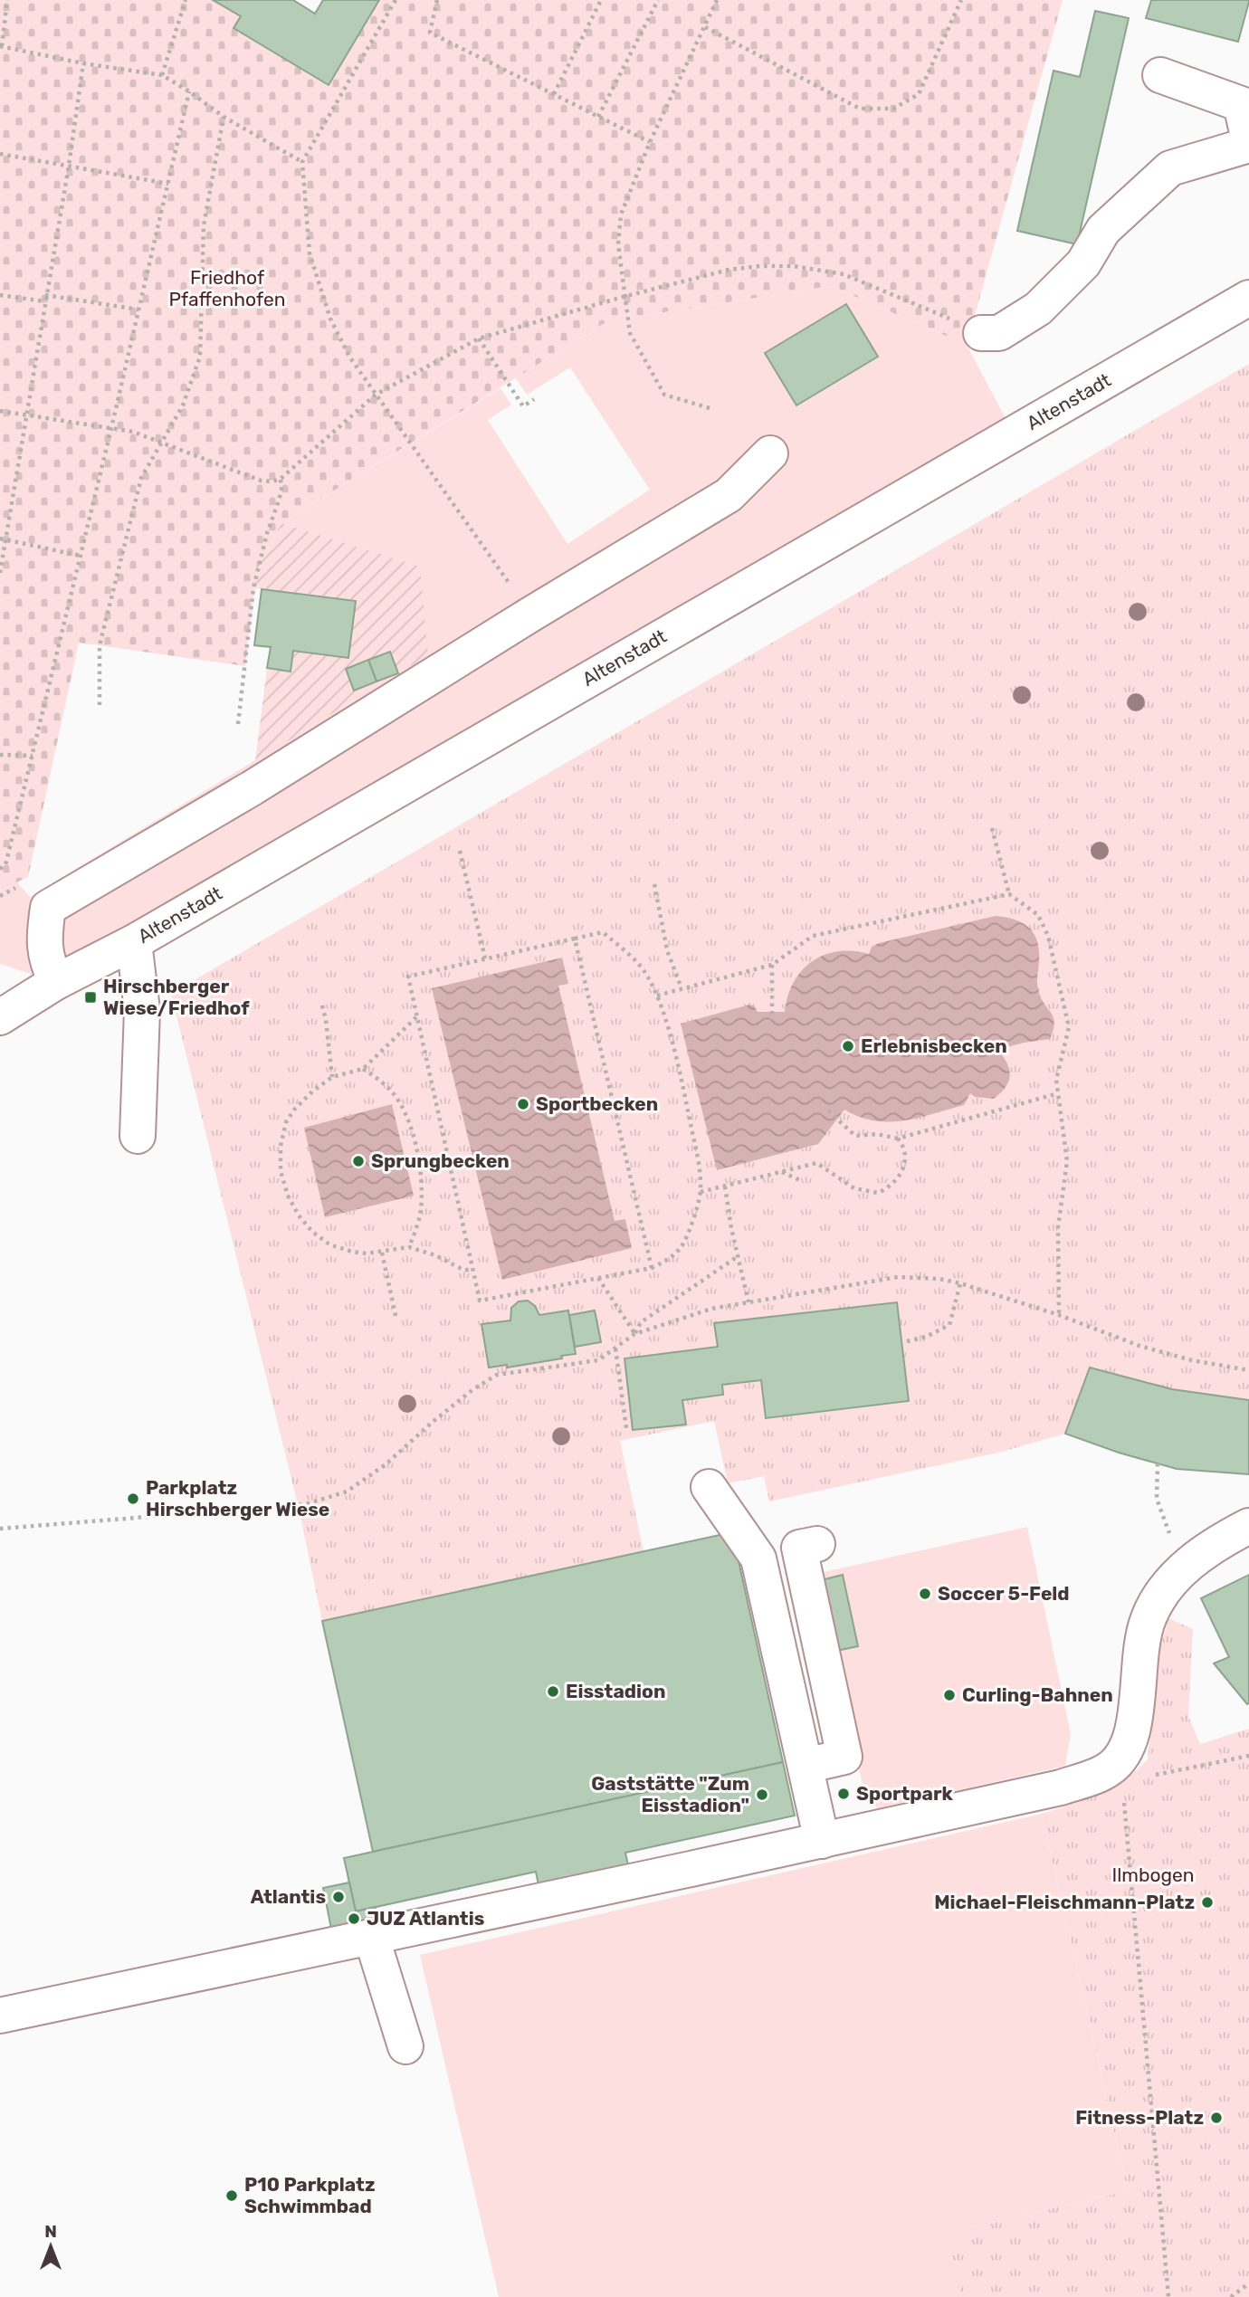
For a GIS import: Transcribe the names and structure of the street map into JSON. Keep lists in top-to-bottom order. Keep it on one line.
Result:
{"streets":{"street":["Altenstadt"]},"parks":["Friedhof Pfaffenhofen","Ilmbogen"],"places":{"transit":["Hirschberger Wiese/Friedhof"],"other":["Erlebnisbecken","Sportbecken","Sprungbecken","Parkplatz Hirschberger Wiese","Soccer 5-Feld","Eisstadion","Curling-Bahnen","Sportpark","Gaststätte \"Zum Eisstadion\"","Atlantis","Michael-Fleischmann-Platz","JUZ Atlantis","Fitness-Platz","P10 Parkplatz Schwimmbad"]},"north":"top"}
